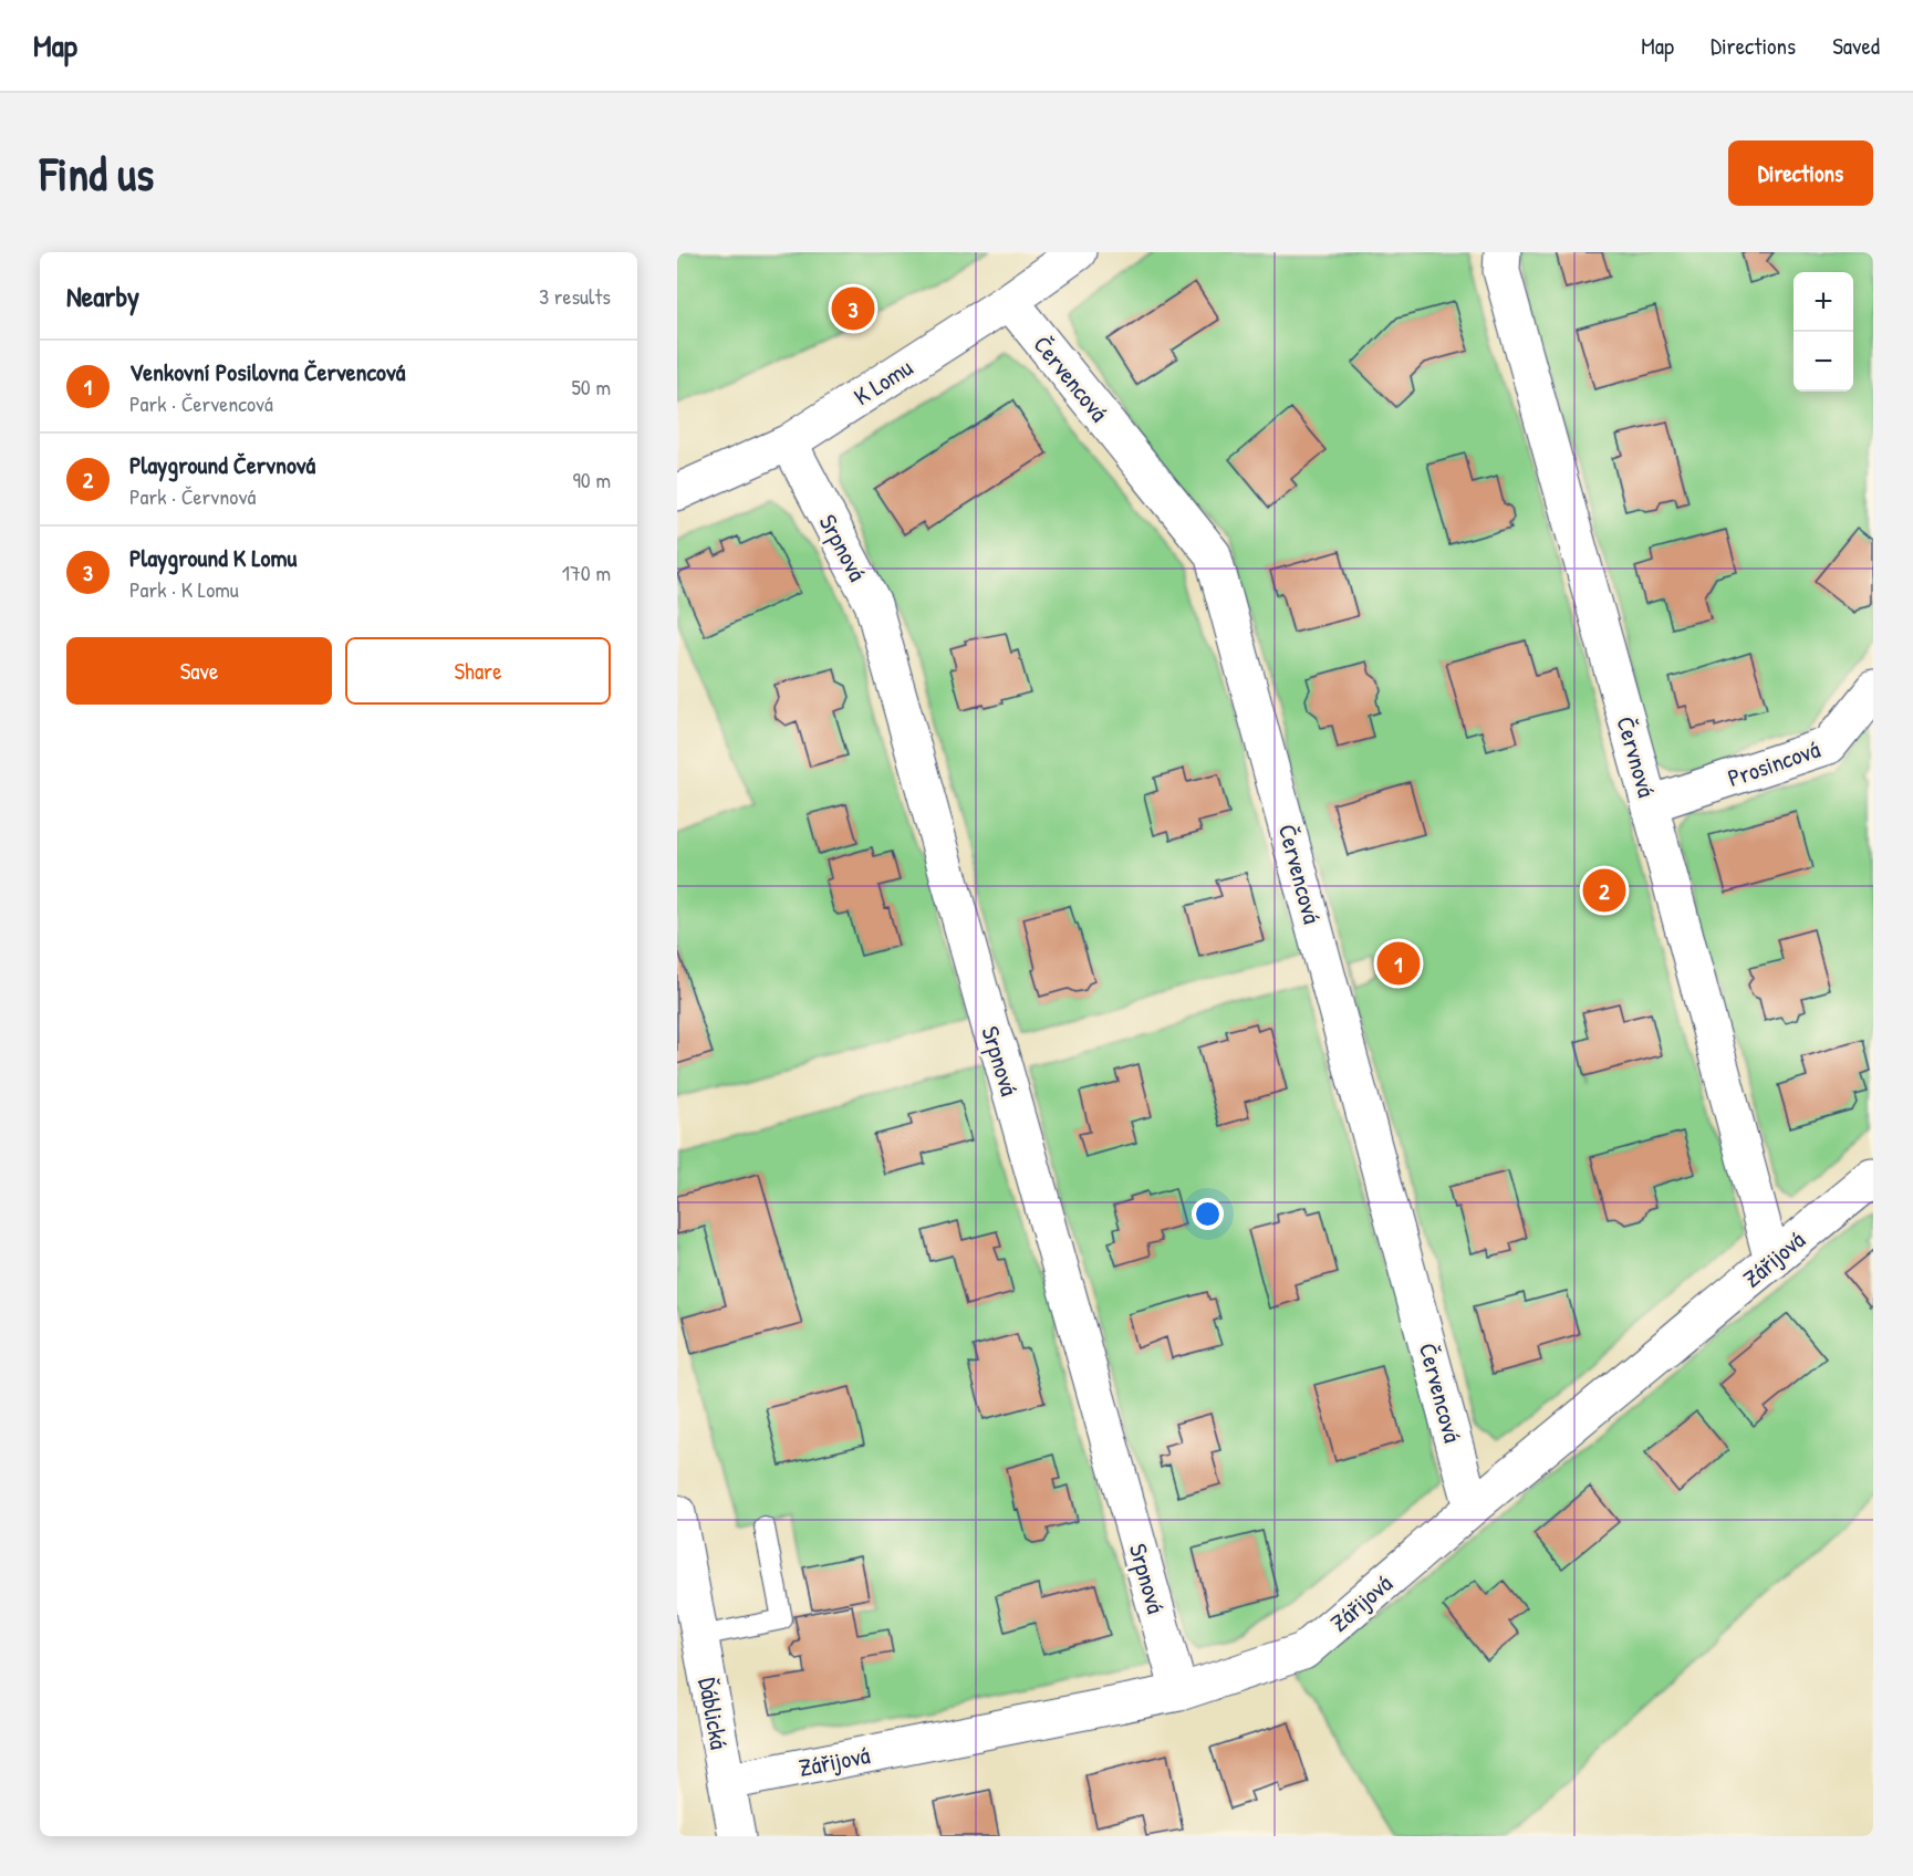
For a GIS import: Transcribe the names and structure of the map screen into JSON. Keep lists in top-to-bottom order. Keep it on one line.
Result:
{"streets":{"street":["Červencová","K Lomu","Srpnová","Červnová","Prosincová","Zářijová","Ďáblická"]},"crossings":[["Červencová","K Lomu"],["Červencová","Zářijová"],["K Lomu","Srpnová"],["Srpnová","Zářijová"],["Červnová","Prosincová"],["Červnová","Zářijová"],["Zářijová","Ďáblická"]],"page":{"header":"Map","nav":["Map","Directions","Saved"],"buttons":["Directions",["Save","Share"]],"title":"Find us","heading":["Nearby","3 results"],"map_buttons":["+","−"],"pins":["3","2","1"],"list":[{"mark":"1","name":"Venkovní Posilovna Červencová","note":"Park · Červencová","value":"50 m"},{"mark":"2","name":"Playground Červnová","note":"Park · Červnová","value":"90 m"},{"mark":"3","name":"Playground K Lomu","note":"Park · K Lomu","value":"170 m"}]}}
